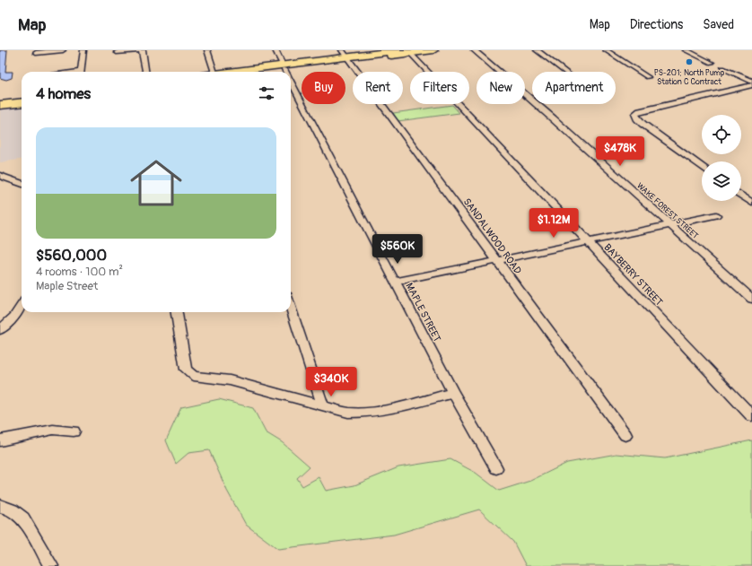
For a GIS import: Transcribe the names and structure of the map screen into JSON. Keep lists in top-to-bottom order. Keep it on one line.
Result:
{"streets":{"street":["WAKE FOREST STREET","SANDALWOOD ROAD","BAYBERRY STREET","MAPLE STREET"]},"places":["PS-201; North Pump Station C Contract"],"page":{"header":"Map","nav":["Map","Directions","Saved"],"chip":["Buy","Rent","Filters","New","Apartment"],"heading":"4 homes","list":[{"name":"$560,000","note":"4 rooms · 100 m² · Maple Street"}],"price":["$478K","$1.12M","$560K","$340K"]}}
